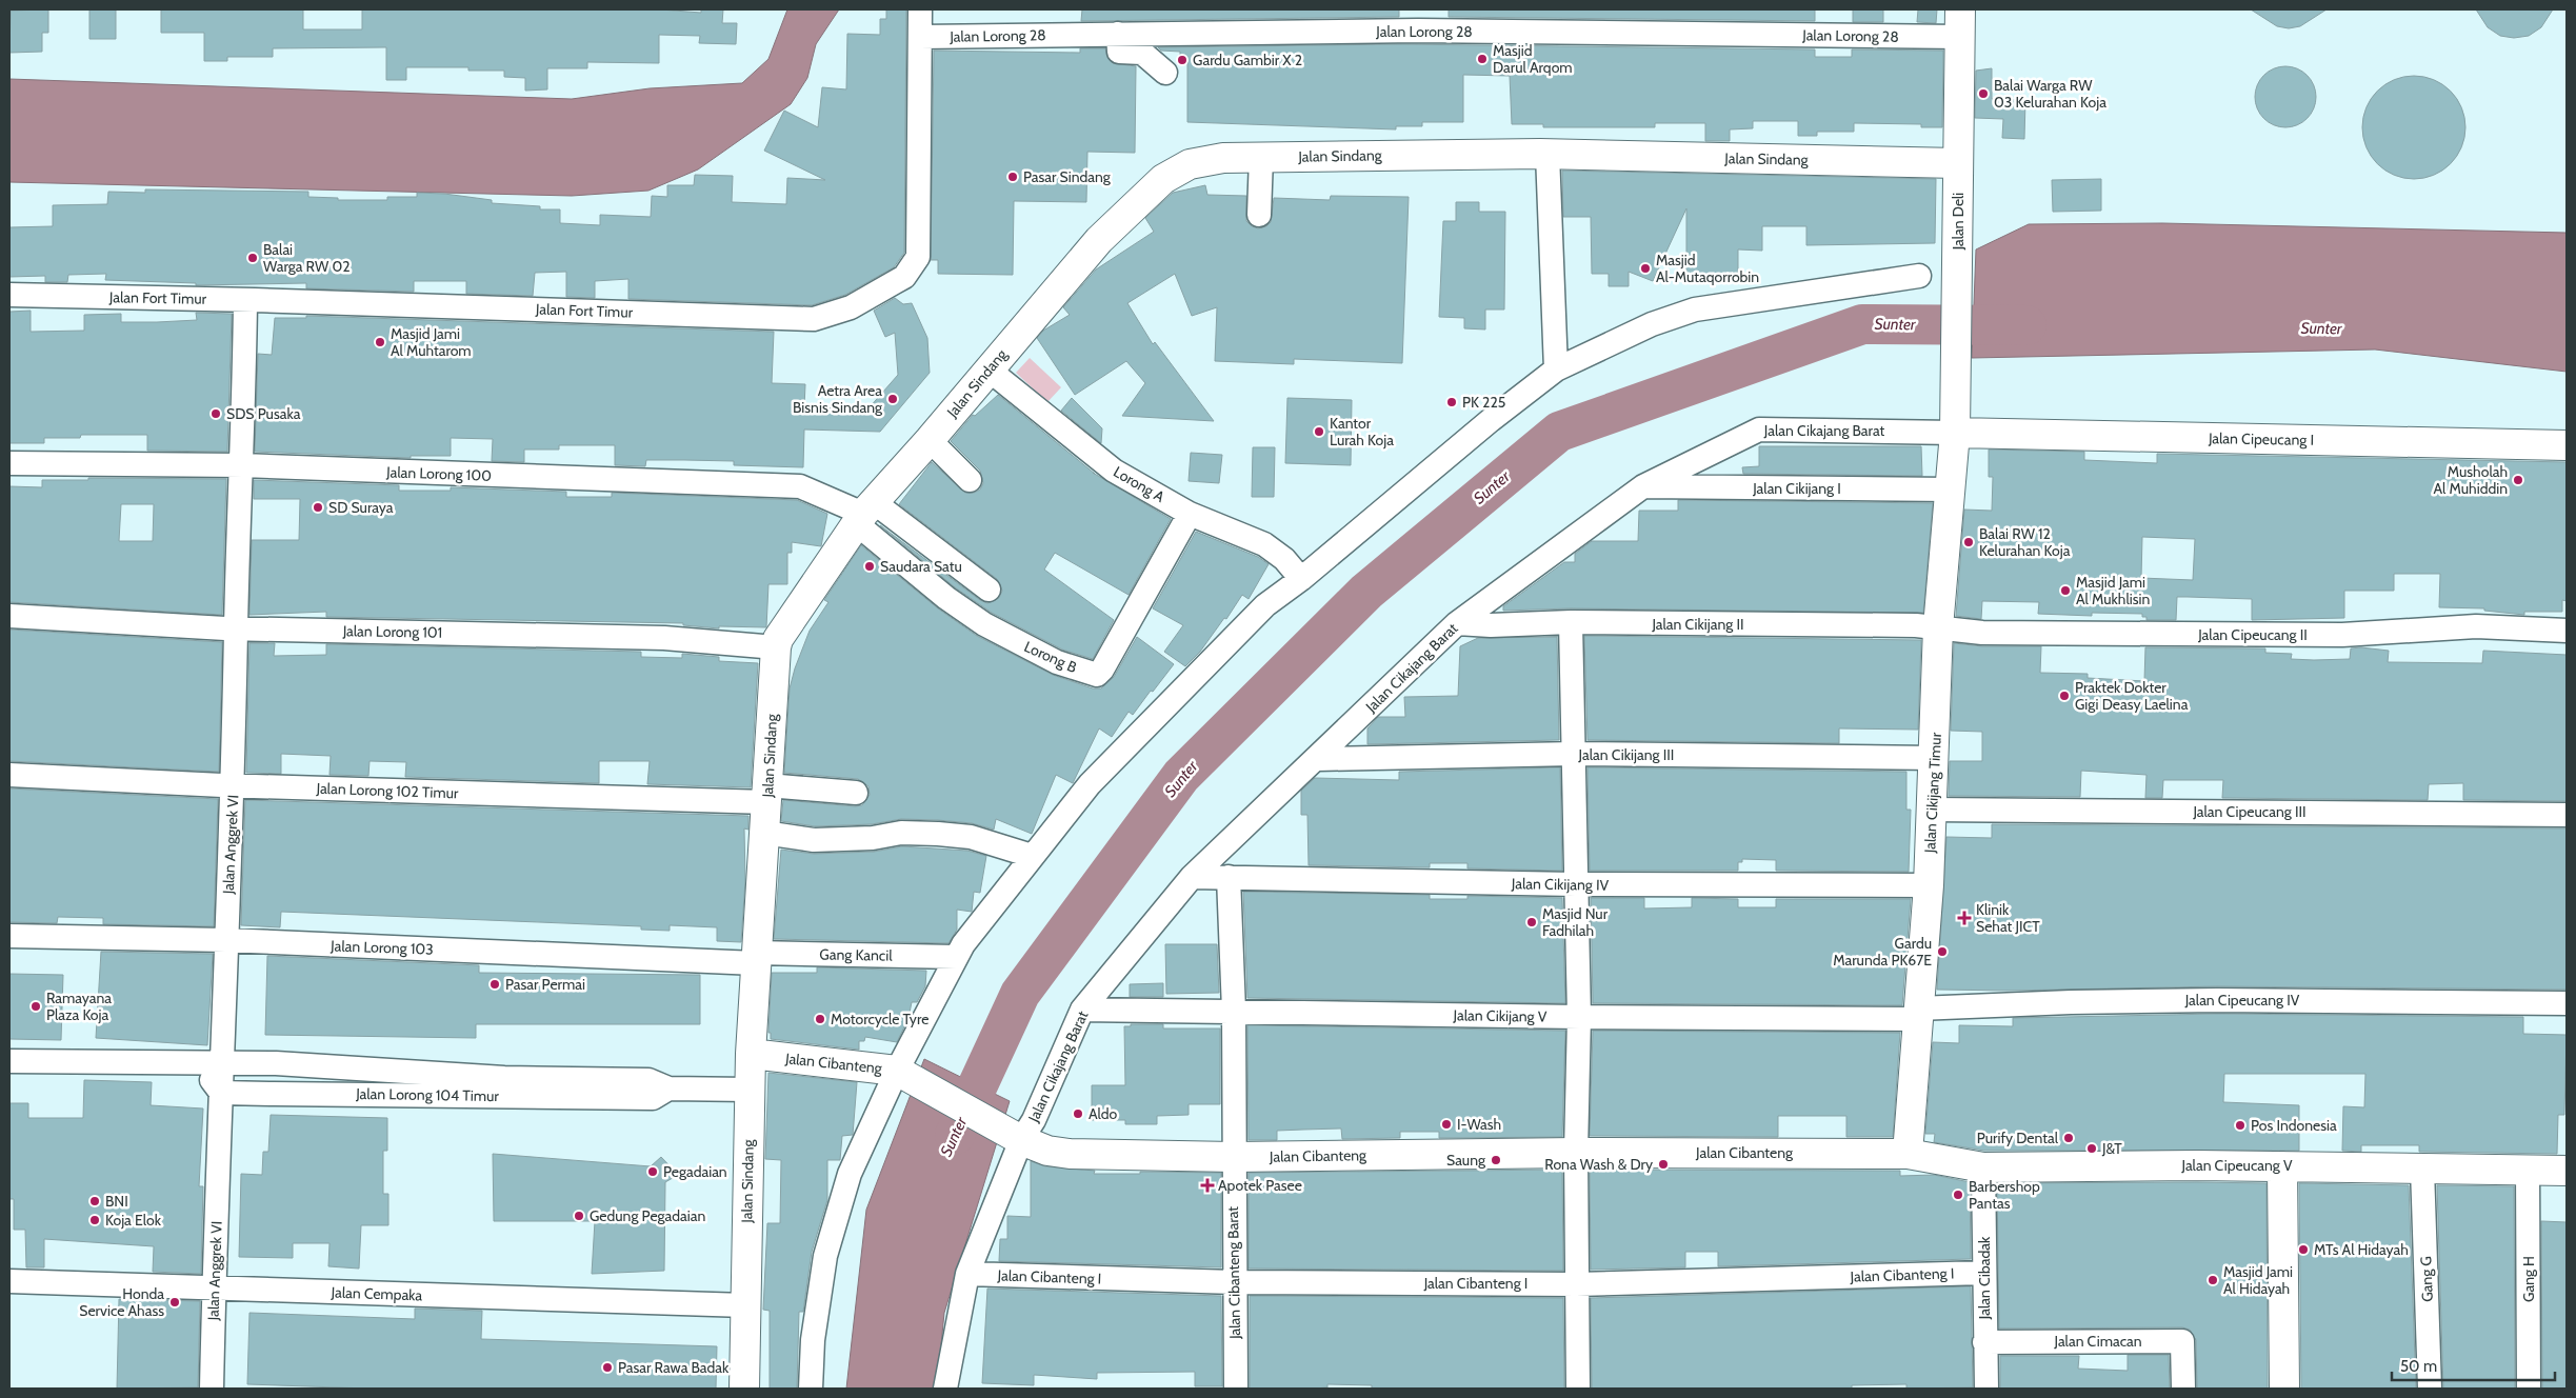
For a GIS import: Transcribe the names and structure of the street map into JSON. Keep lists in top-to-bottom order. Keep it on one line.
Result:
{"streets":{"street":["Jalan Lorong 28","Jalan Sindang","Jalan Deli","Jalan Fort Timur","Jalan Cikajang Barat","Jalan Cipeucang I","Jalan Lorong 100","Lorong A","Jalan Cikijang I","Jalan Cikijang II","Jalan Lorong 101","Jalan Cipeucang II","Lorong B","Jalan Cikijang III","Jalan Lorong 102 Timur","Jalan Cikijang Timur","Jalan Cipeucang III","Jalan Anggrek VI","Jalan Cikijang IV","Jalan Lorong 103","Gang Kancil","Jalan Cipeucang IV","Jalan Cikijang V","Jalan Cibanteng","Jalan Lorong 104 Timur","Jalan Cipeucang V","Jalan Cibanteng Barat","Jalan Cibanteng I","Jalan Cibadak","Gang G","Gang H","Jalan Cempaka","Jalan Cimacan"]},"crossings":[["Jalan Lorong 28","Jalan Deli"],["Jalan Lorong 28","Jalan Fort Timur"],["Jalan Sindang","Jalan Deli"],["Jalan Sindang","Jalan Lorong 100"],["Jalan Sindang","Lorong A"],["Jalan Sindang","Jalan Lorong 101"],["Jalan Sindang","Lorong B"],["Jalan Sindang","Jalan Lorong 102 Timur"],["Jalan Sindang","Jalan Lorong 103"],["Jalan Sindang","Gang Kancil"],["Jalan Sindang","Jalan Cibanteng"],["Jalan Sindang","Jalan Lorong 104 Timur"],["Jalan Sindang","Jalan Cempaka"],["Jalan Deli","Jalan Cikajang Barat"],["Jalan Deli","Jalan Cipeucang I"],["Jalan Deli","Jalan Cikijang Timur"],["Jalan Fort Timur","Jalan Anggrek VI"],["Jalan Cikajang Barat","Jalan Cipeucang I"],["Jalan Cikajang Barat","Jalan Cikijang I"],["Jalan Cikajang Barat","Jalan Cikijang II"],["Jalan Cikajang Barat","Jalan Cikijang III"],["Jalan Cikajang Barat","Jalan Cikijang Timur"],["Jalan Cikajang Barat","Jalan Cikijang IV"],["Jalan Cikajang Barat","Jalan Cikijang V"],["Jalan Cikajang Barat","Jalan Cibanteng"],["Jalan Cikajang Barat","Jalan Cibanteng I"],["Jalan Cipeucang I","Jalan Cikijang Timur"],["Jalan Lorong 100","Lorong B"],["Jalan Lorong 100","Jalan Anggrek VI"],["Lorong A","Lorong B"],["Jalan Cikijang I","Jalan Cikijang Timur"],["Jalan Cikijang II","Jalan Cipeucang II"],["Jalan Cikijang II","Jalan Cikijang Timur"],["Jalan Lorong 101","Jalan Anggrek VI"],["Jalan Cipeucang II","Jalan Cikijang Timur"],["Jalan Cikijang III","Jalan Cikijang Timur"],["Jalan Lorong 102 Timur","Jalan Anggrek VI"],["Jalan Cikijang Timur","Jalan Cipeucang III"],["Jalan Cikijang Timur","Jalan Cikijang IV"],["Jalan Cikijang Timur","Jalan Cipeucang IV"],["Jalan Cikijang Timur","Jalan Cikijang V"],["Jalan Cikijang Timur","Jalan Cibanteng"],["Jalan Cikijang Timur","Jalan Cipeucang V"],["Jalan Anggrek VI","Jalan Lorong 103"],["Jalan Anggrek VI","Jalan Lorong 104 Timur"],["Jalan Anggrek VI","Jalan Cempaka"],["Jalan Cikijang IV","Jalan Cibanteng Barat"],["Jalan Lorong 103","Gang Kancil"],["Jalan Cipeucang IV","Jalan Cikijang V"],["Jalan Cikijang V","Jalan Cibanteng Barat"],["Jalan Cibanteng","Jalan Cipeucang V"],["Jalan Cibanteng","Jalan Cibanteng Barat"],["Jalan Cipeucang V","Jalan Cibadak"],["Jalan Cipeucang V","Gang G"],["Jalan Cipeucang V","Gang H"],["Jalan Cibanteng Barat","Jalan Cibanteng I"],["Jalan Cibanteng I","Jalan Cibadak"],["Jalan Cibadak","Jalan Cimacan"]],"water":["Sunter"],"places":{"other":["Masjid Darul Arqom","Gardu Gambir X 2","Balai Warga RW 03 Kelurahan Koja","Pasar Sindang","Balai Warga RW 02","Masjid Al-Mutaqorrobin","Masjid Jami Al Muhtarom","Aetra Area Bisnis Sindang","PK 225","SDS Pusaka","Kantor Lurah Koja","Musholah Al Muhiddin","SD Suraya","Balai RW 12 Kelurahan Koja","Saudara Satu","Masjid Jami Al Mukhlisin","Praktek Dokter Gigi Deasy Laelina","Masjid Nur Fadhilah","Gardu Marunda PK67E","Pasar Permai","Ramayana Plaza Koja","Motorcycle Tyre","Aldo","I-Wash","Pos Indonesia","Purify Dental","J&T","Saung","Rona Wash & Dry","Pegadaian","Barbershop Pantas","BNI","Gedung Pegadaian","Koja Elok","MTs Al Hidayah","Masjid Jami Al Hidayah","Honda Service Ahass","Pasar Rawa Badak"],"health":["Klinik Sehat JICT","Apotek Pasee"]},"scale_bar":"50 m"}
